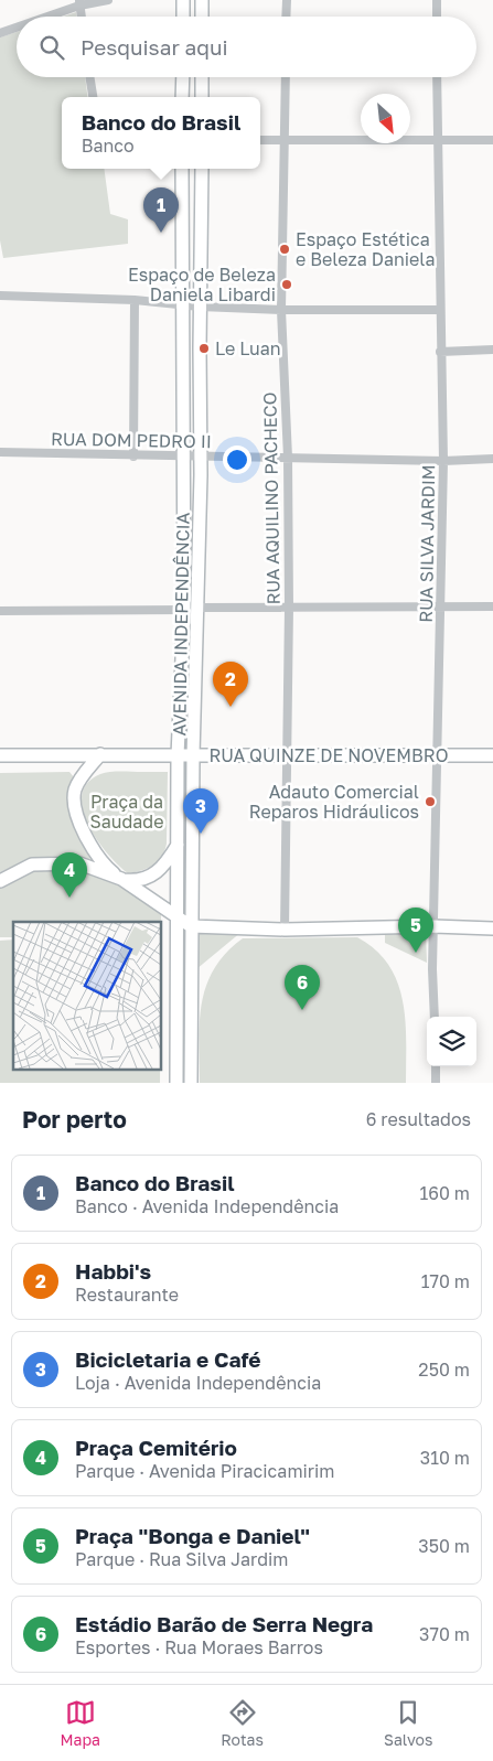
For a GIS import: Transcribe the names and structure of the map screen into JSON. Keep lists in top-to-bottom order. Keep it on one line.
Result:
{"streets":{"main road":["AVENIDA INDEPENDÊNCIA","RUA QUINZE DE NOVEMBRO"],"street":["RUA DOM PEDRO II","RUA AQUILINO PACHECO","RUA SILVA JARDIM"]},"crossings":[["RUA DOM PEDRO II","RUA AQUILINO PACHECO"],["RUA DOM PEDRO II","RUA SILVA JARDIM"],["RUA DOM PEDRO II","AVENIDA INDEPENDÊNCIA"],["RUA AQUILINO PACHECO","RUA QUINZE DE NOVEMBRO"],["RUA SILVA JARDIM","RUA QUINZE DE NOVEMBRO"],["AVENIDA INDEPENDÊNCIA","RUA QUINZE DE NOVEMBRO"]],"parks":["Praça da Saudade"],"places":["Espaço Estética e Beleza Daniela","Espaço de Beleza Daniela Libardi","Le Luan","Adauto Comercial Reparos Hidráulicos"],"north":"bottom right","page":{"search":"Pesquisar aqui","popup":["Banco do Brasil","Banco"],"pins":["1","2","3","4","5","6"],"heading":["Por perto","6 resultados"],"list":[{"mark":"1","name":"Banco do Brasil","note":"Banco · Avenida Independência","value":"160 m"},{"mark":"2","name":"Habbi's","note":"Restaurante","value":"170 m"},{"mark":"3","name":"Bicicletaria e Café","note":"Loja · Avenida Independência","value":"250 m"},{"mark":"4","name":"Praça Cemitério","note":"Parque · Avenida Piracicamirim","value":"310 m"},{"mark":"5","name":"Praça \"Bonga e Daniel\"","note":"Parque · Rua Silva Jardim","value":"350 m"},{"mark":"6","name":"Estádio Barão de Serra Negra","note":"Esportes · Rua Moraes Barros","value":"370 m"}],"nav":["Mapa","Rotas","Salvos"]}}
